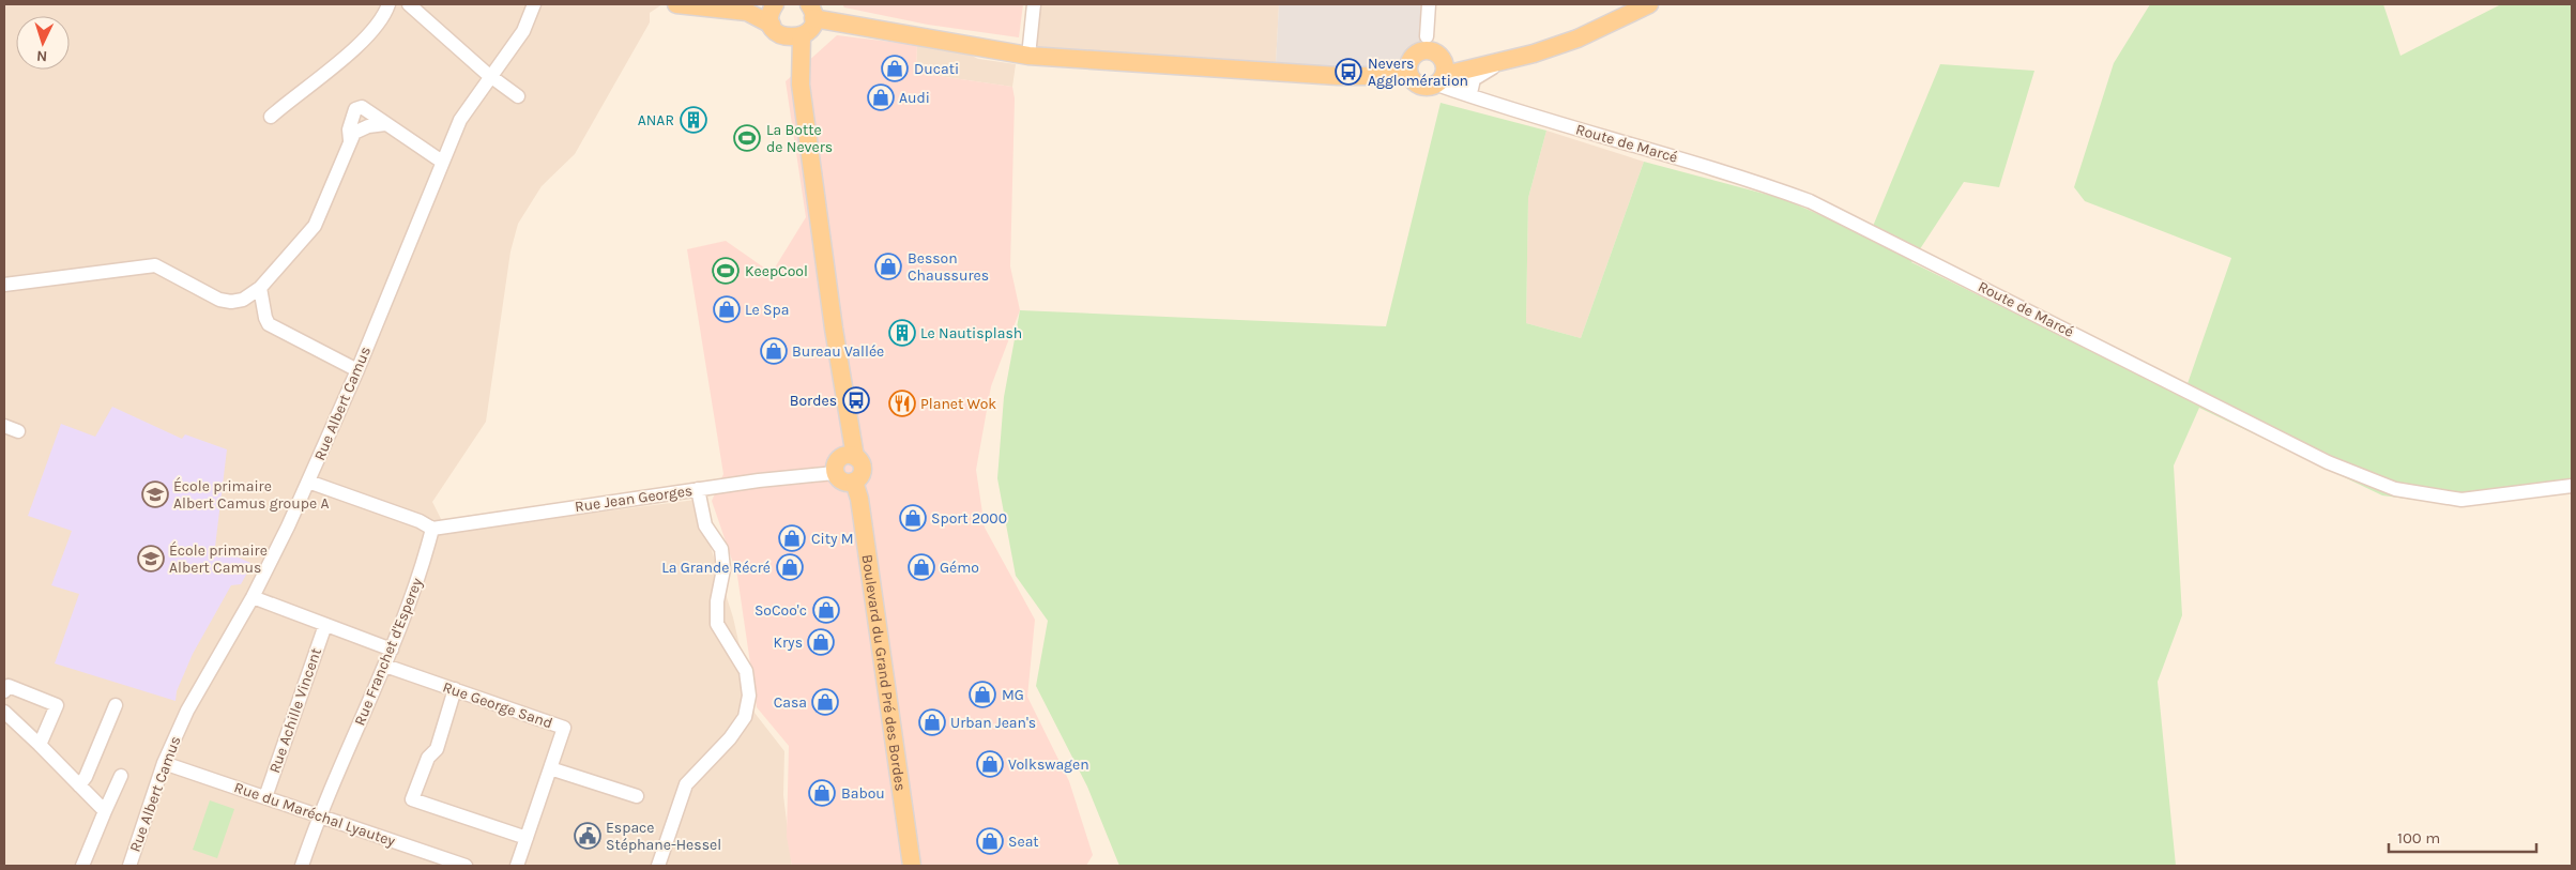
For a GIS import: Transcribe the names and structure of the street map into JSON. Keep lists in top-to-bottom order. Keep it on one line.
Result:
{"streets":{"main road":["Boulevard du Grand Pré des Bordes"],"street":["Route de Marcé","Rue Albert Camus","Rue Jean Georges","Rue Franchet d'Esperey","Rue George Sand","Rue Achille Vincent","Rue du Maréchal Lyautey"]},"crossings":[["Rue Albert Camus","Rue du Maréchal Lyautey"],["Rue Jean Georges","Rue Franchet d'Esperey"],["Rue Franchet d'Esperey","Rue George Sand"],["Rue Franchet d'Esperey","Rue du Maréchal Lyautey"],["Rue Achille Vincent","Rue du Maréchal Lyautey"]],"places":{"shop":["Ducati","Audi","Besson Chaussures","Le Spa","Bureau Vallée","Sport 2000","City M","La Grande Récré","Gémo","SoCoo'c","Krys","MG","Casa","Urban Jean's","Volkswagen","Babou","Seat"],"bus stop":["Nevers Agglomération","Bordes"],"building":["ANAR","Le Nautisplash"],"sports":["La Botte de Nevers","KeepCool"],"restaurant":["Planet Wok"],"school or university":["École primaire Albert Camus groupe A","École primaire Albert Camus"],"public building":["Espace Stéphane-Hessel"]},"scale_bar":"100 m","north":"bottom"}
